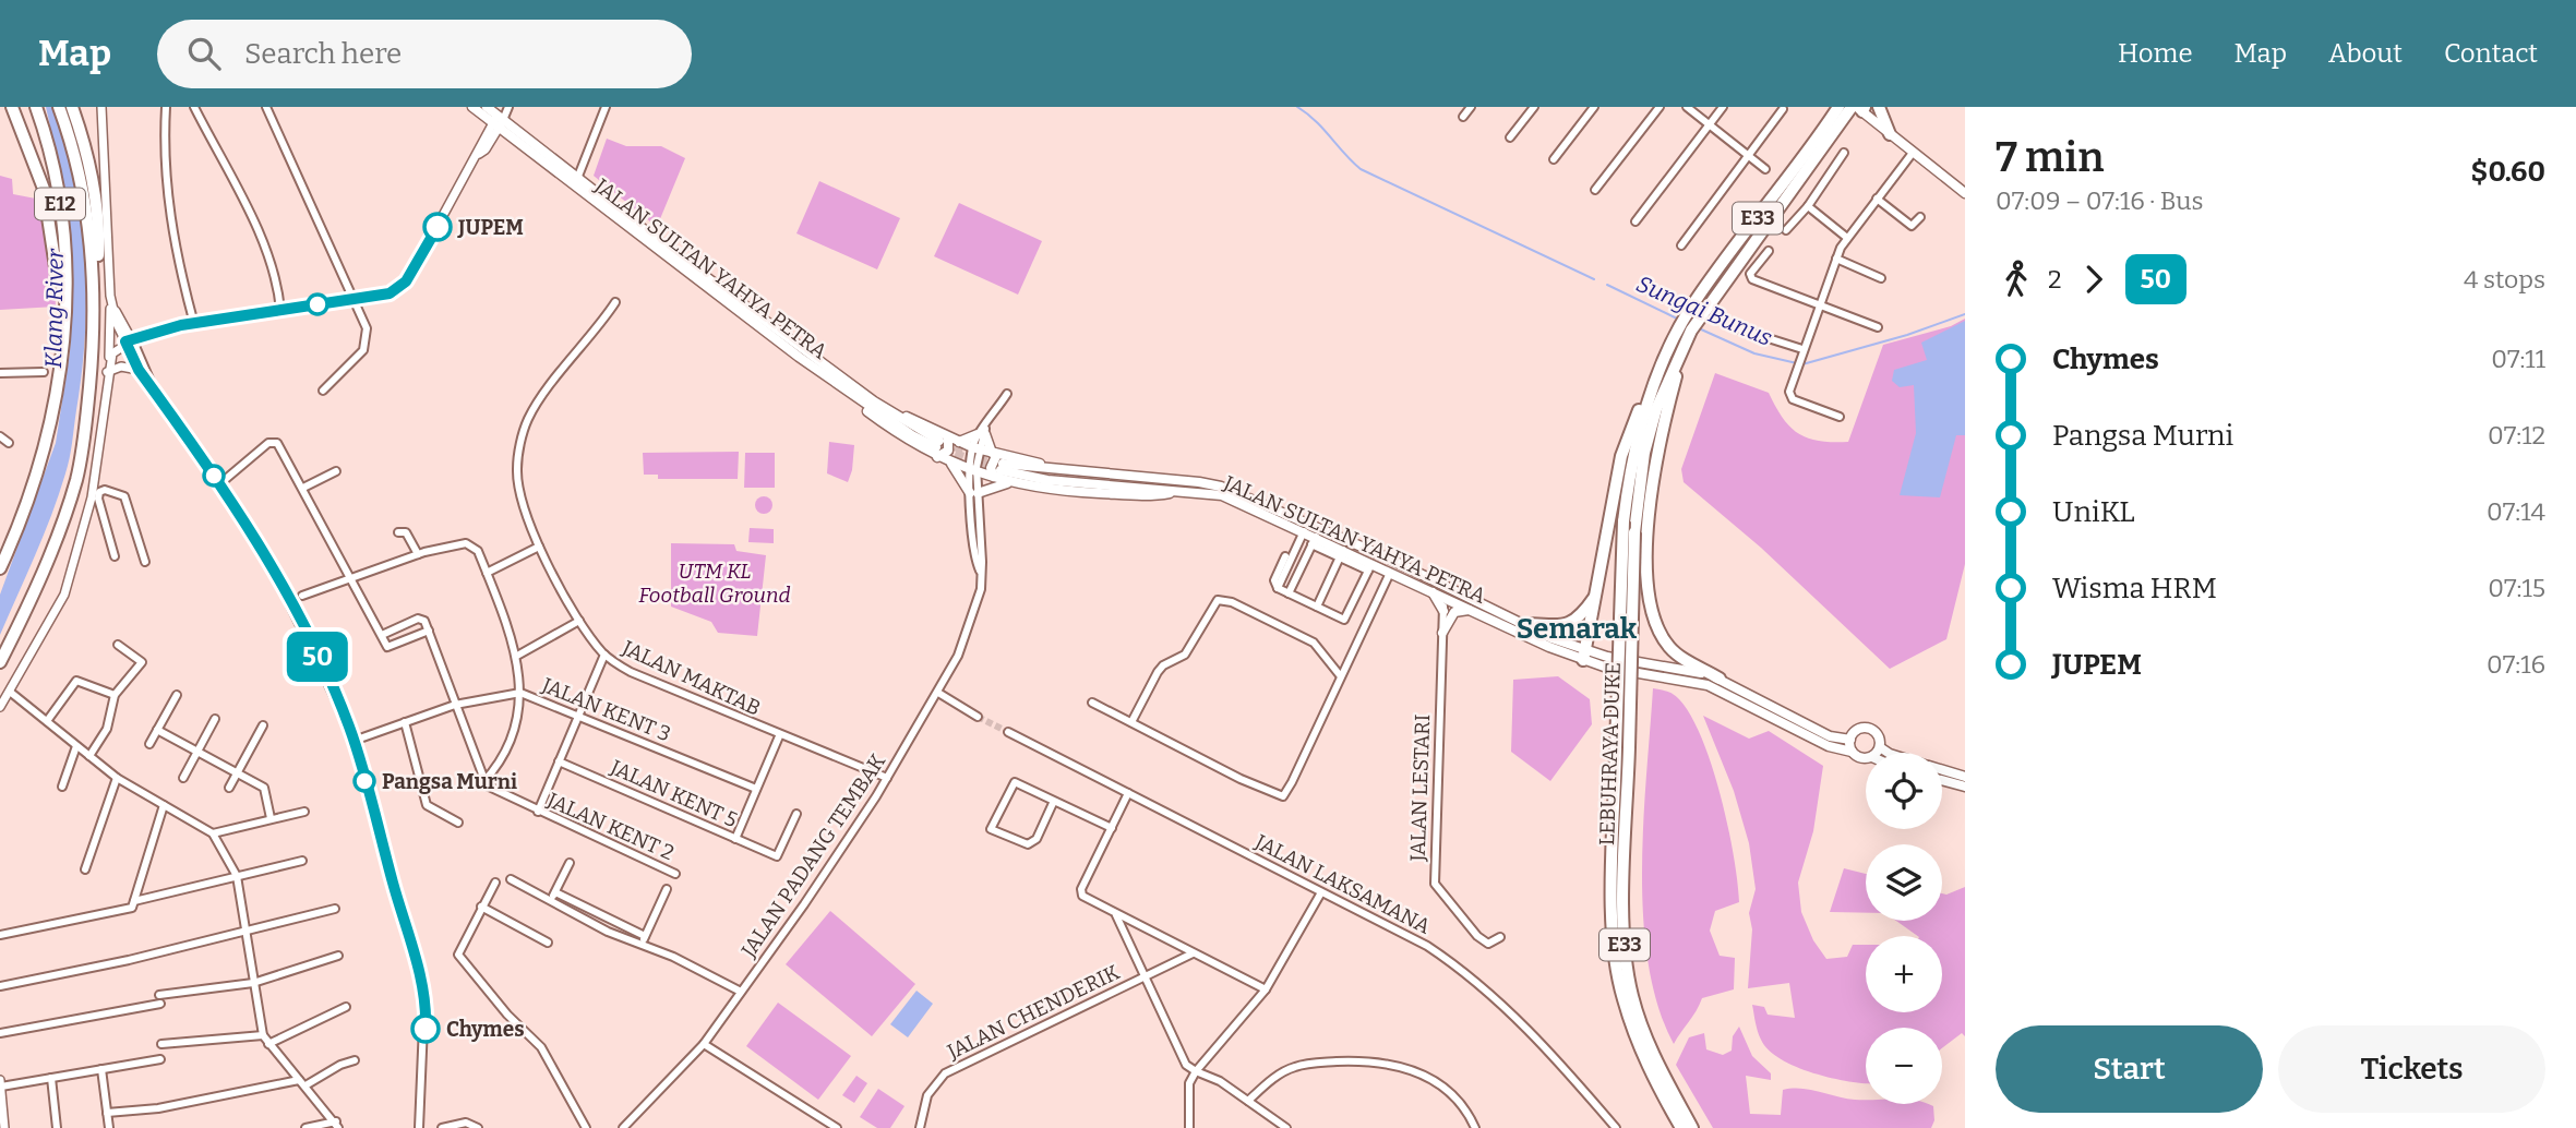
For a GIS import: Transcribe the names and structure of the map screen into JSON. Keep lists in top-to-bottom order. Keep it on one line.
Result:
{"streets":{"highway":["E12","E33","LEBUHRAYA DUKE"],"main road":["JALAN SULTAN YAHYA PETRA"],"street":["JALAN MAKTAB","JALAN KENT 3","JALAN LESTARI","JALAN KENT 5","JALAN KENT 2","JALAN PADANG TEMBAK","JALAN LAKSAMANA","JALAN CHENDERIK"]},"crossings":[["JALAN SULTAN YAHYA PETRA","JALAN LESTARI"],["JALAN MAKTAB","JALAN PADANG TEMBAK"]],"districts":["Semarak"],"water":["Klang River","Sungai Bunus"],"parks":["UTM KL Football Ground"],"places":["JUPEM","Pangsa Murni","Chymes"],"lines":["bus line 50"],"page":{"header":"Map","search":"Search here","nav":["Home","Map","About","Contact"],"on_map":"50","heading":["7 min","07:09 – 07:16 · Bus","$0.60"],"legs":["2","50","4 stops"],"list":[{"name":"Chymes","value":"07:11"},{"name":"Pangsa Murni","value":"07:12"},{"name":"UniKL","value":"07:14"},{"name":"Wisma HRM","value":"07:15"},{"name":"JUPEM","value":"07:16"}],"map_buttons":["+","−"],"buttons":["Start","Tickets"]}}
